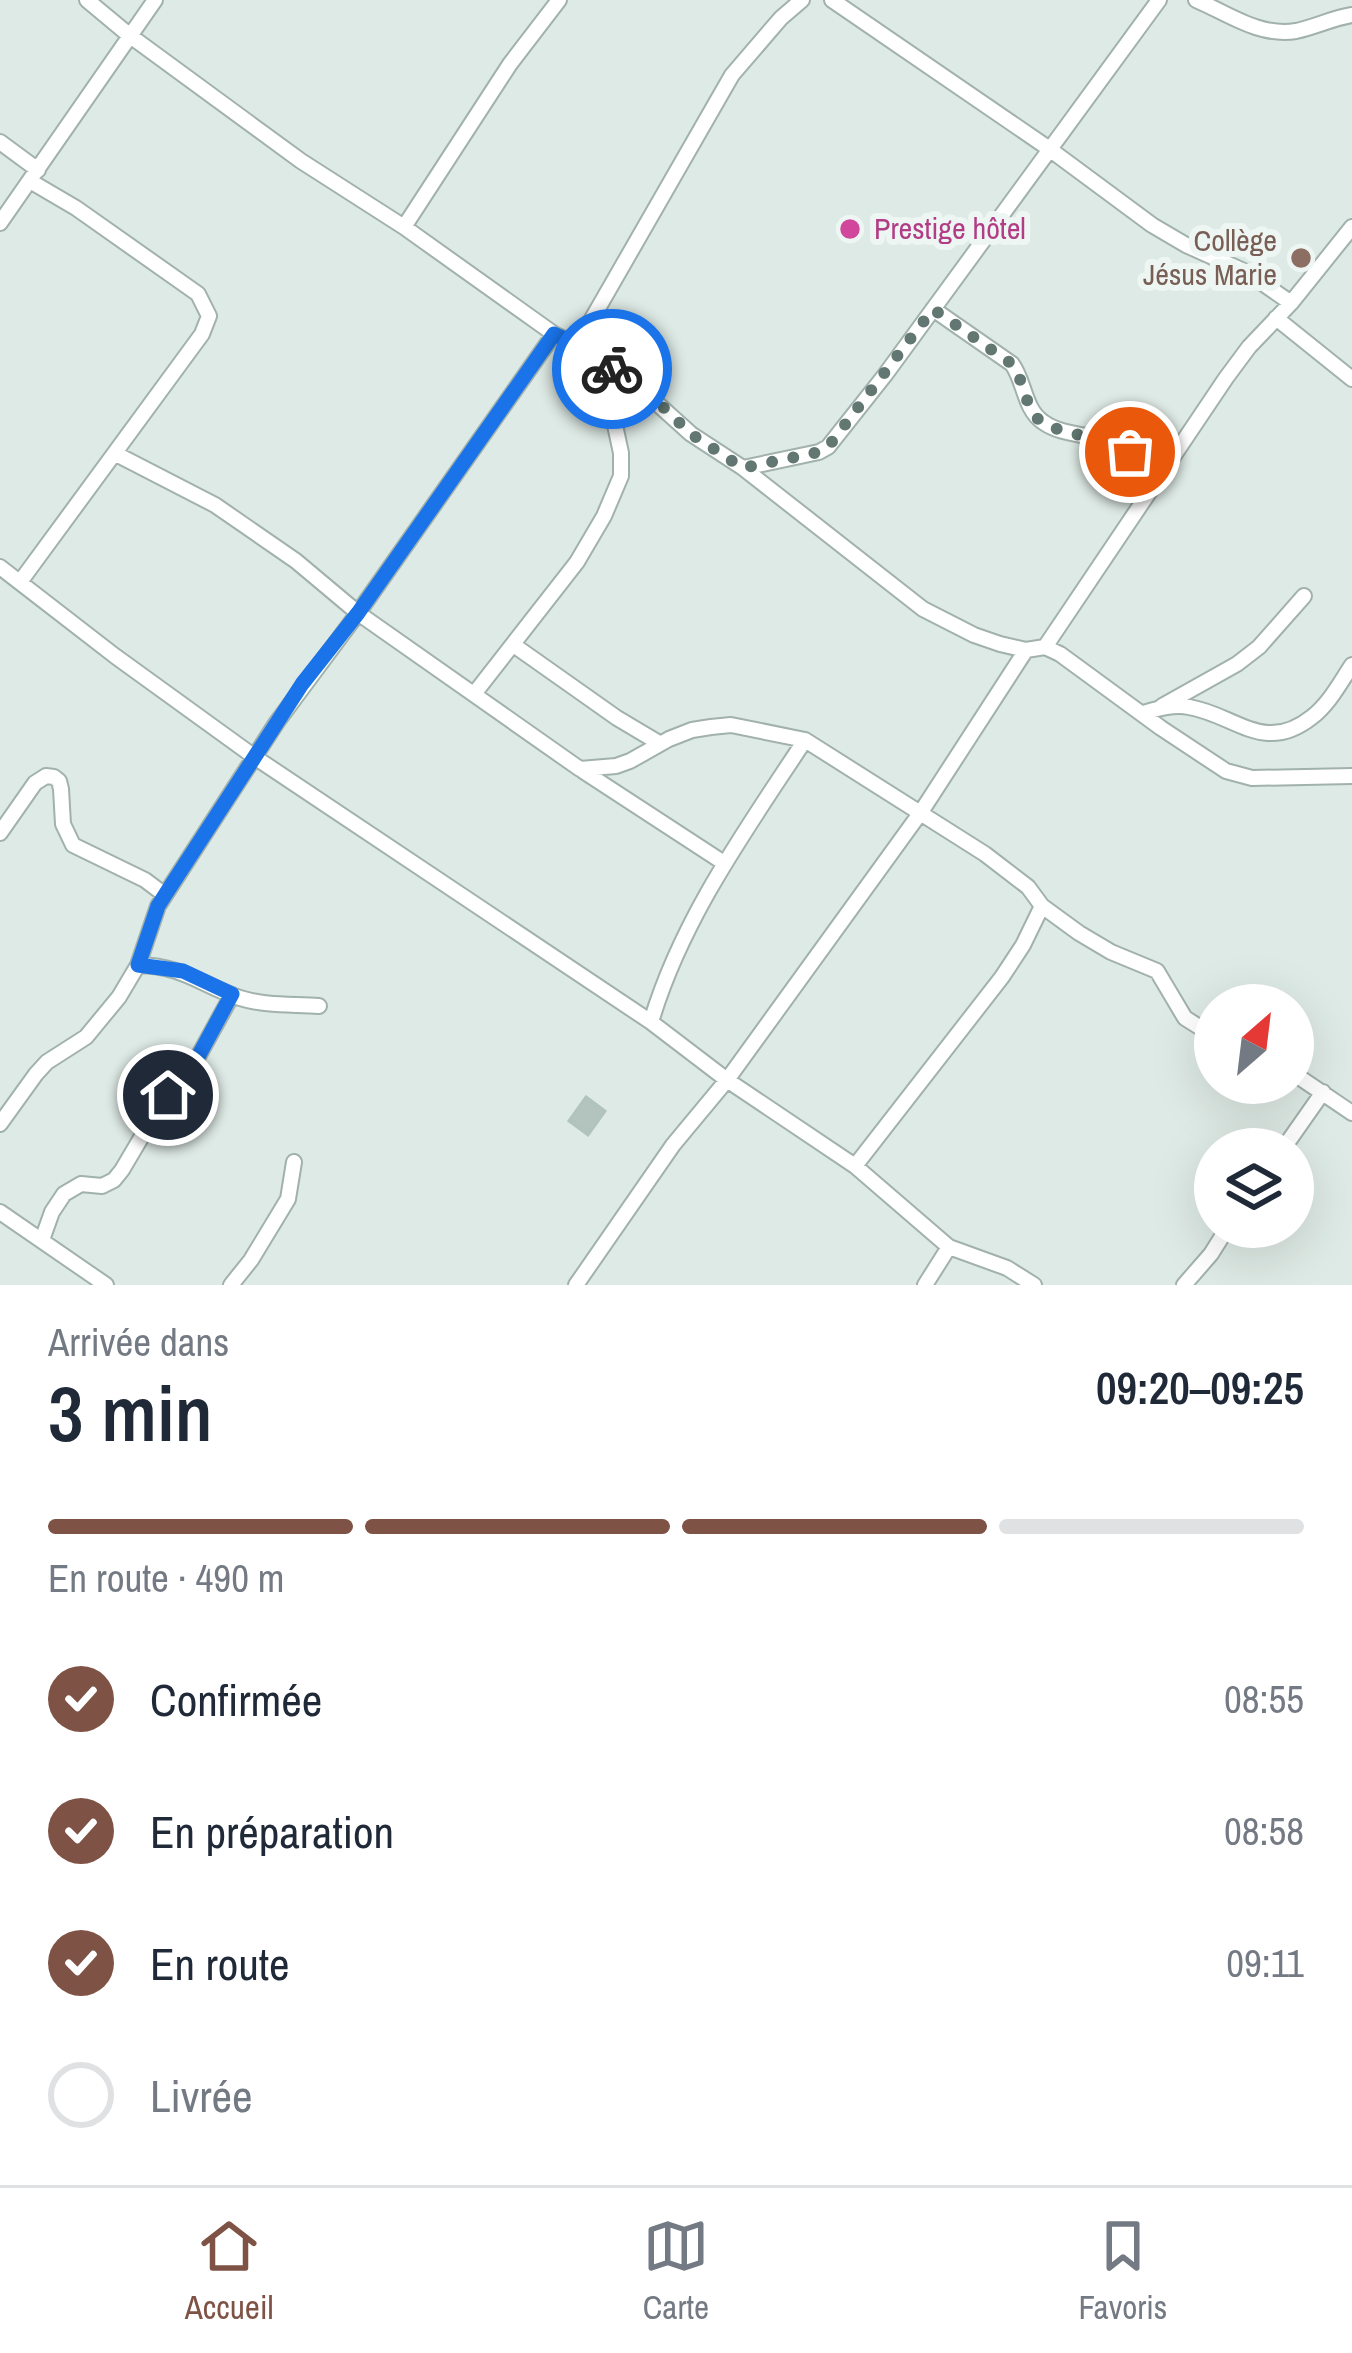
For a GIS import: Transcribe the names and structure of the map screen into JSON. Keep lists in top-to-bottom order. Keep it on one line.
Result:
{"places":["Prestige hôtel","Collège Jésus Marie"],"north":"top right","page":{"heading":["3 min","Arrivée dans","09:20–09:25"],"bar":"En route · 490 m","list":[["Confirmée","08:55"],["En préparation","08:58"],["En route","09:11"],"Livrée"],"tabs":["Accueil","Carte","Favoris"]}}
